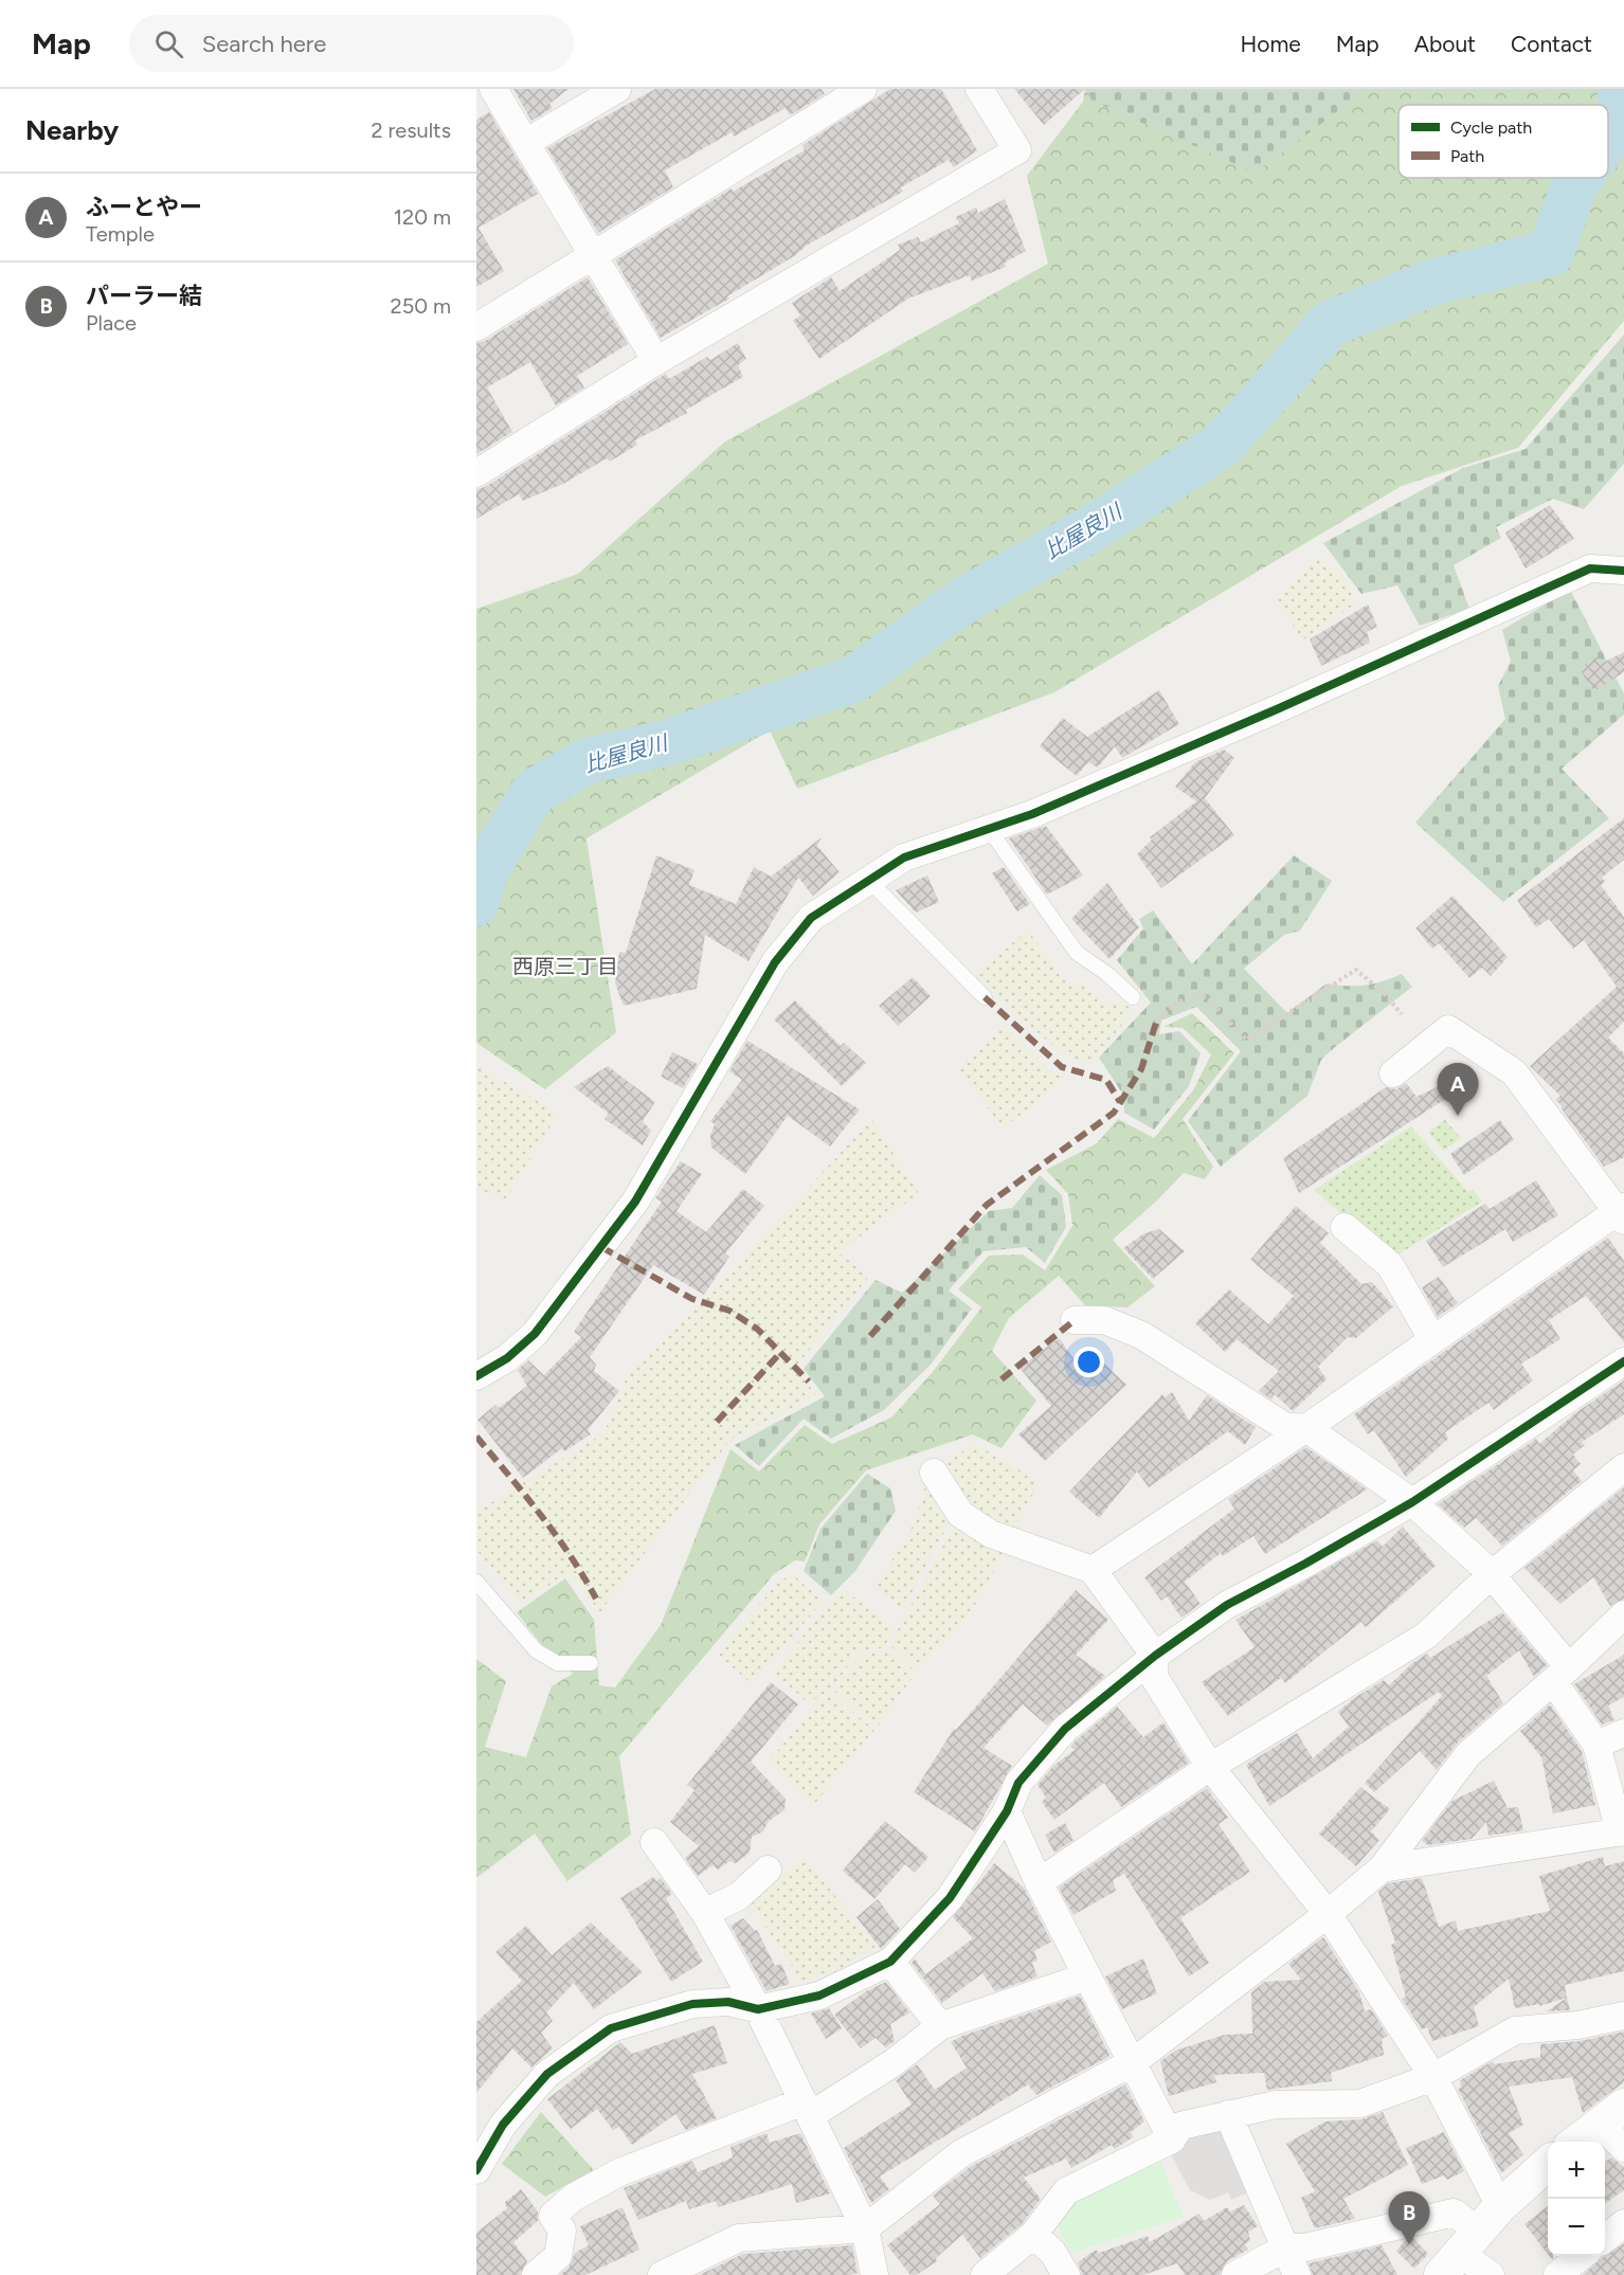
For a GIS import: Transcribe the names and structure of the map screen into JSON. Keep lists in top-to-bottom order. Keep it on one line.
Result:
{"districts":["西原三丁目"],"water":["比屋良川"],"legend":["Cycle path","Path"],"page":{"header":"Map","search":"Search here","nav":["Home","Map","About","Contact"],"heading":["Nearby","2 results"],"list":[{"mark":"A","name":"ふーとやー","note":"Temple","value":"120 m"},{"mark":"B","name":"パーラー結","note":"Place","value":"250 m"}],"pins":["A","B"],"map_buttons":["+","−"]}}
